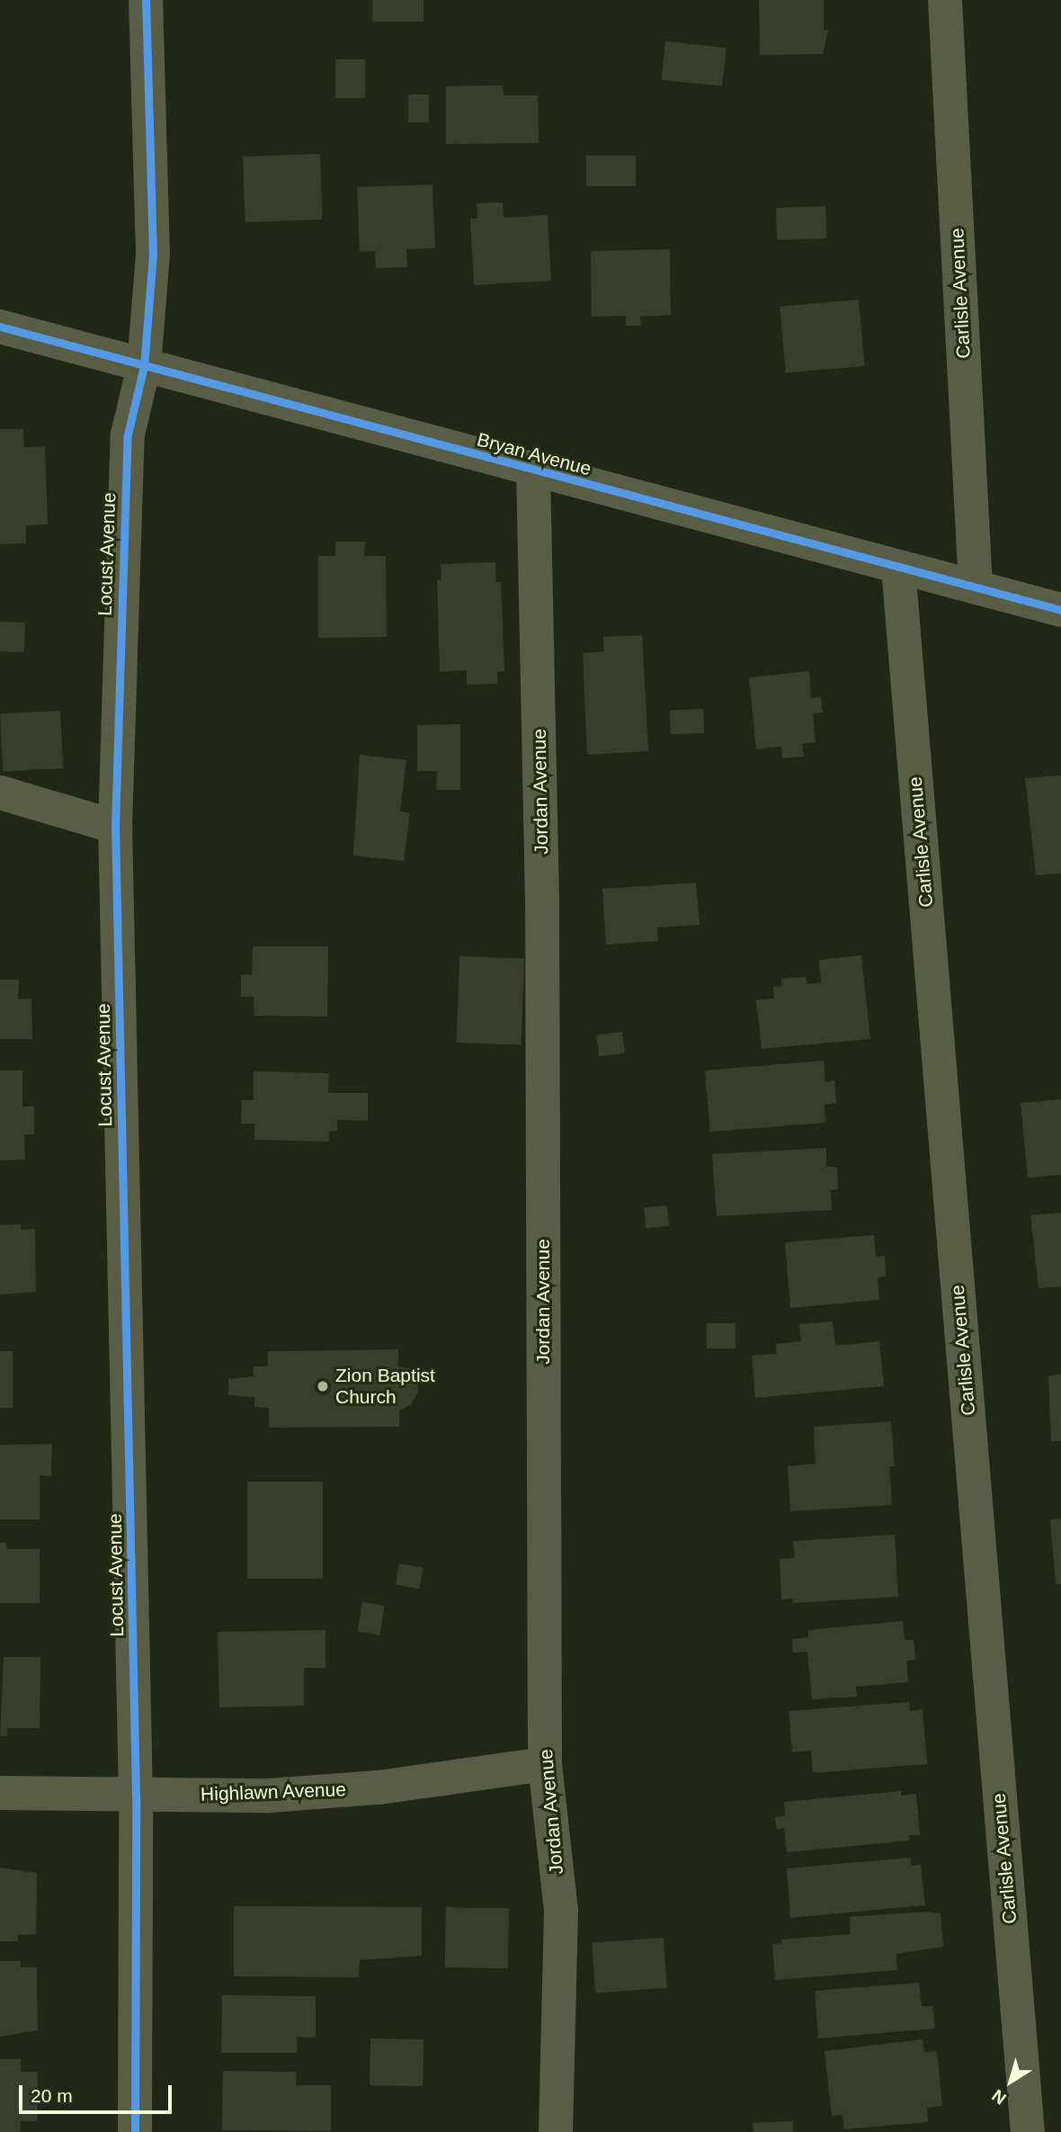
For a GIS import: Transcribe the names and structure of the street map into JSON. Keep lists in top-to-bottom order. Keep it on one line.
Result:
{"streets":{"street":["Carlisle Avenue","Bryan Avenue","Locust Avenue","Jordan Avenue","Highlawn Avenue"]},"crossings":[["Carlisle Avenue","Bryan Avenue"],["Bryan Avenue","Locust Avenue"],["Bryan Avenue","Jordan Avenue"],["Locust Avenue","Highlawn Avenue"],["Jordan Avenue","Highlawn Avenue"]],"places":["Zion Baptist Church"],"scale_bar":"20 m","north":"bottom left"}
